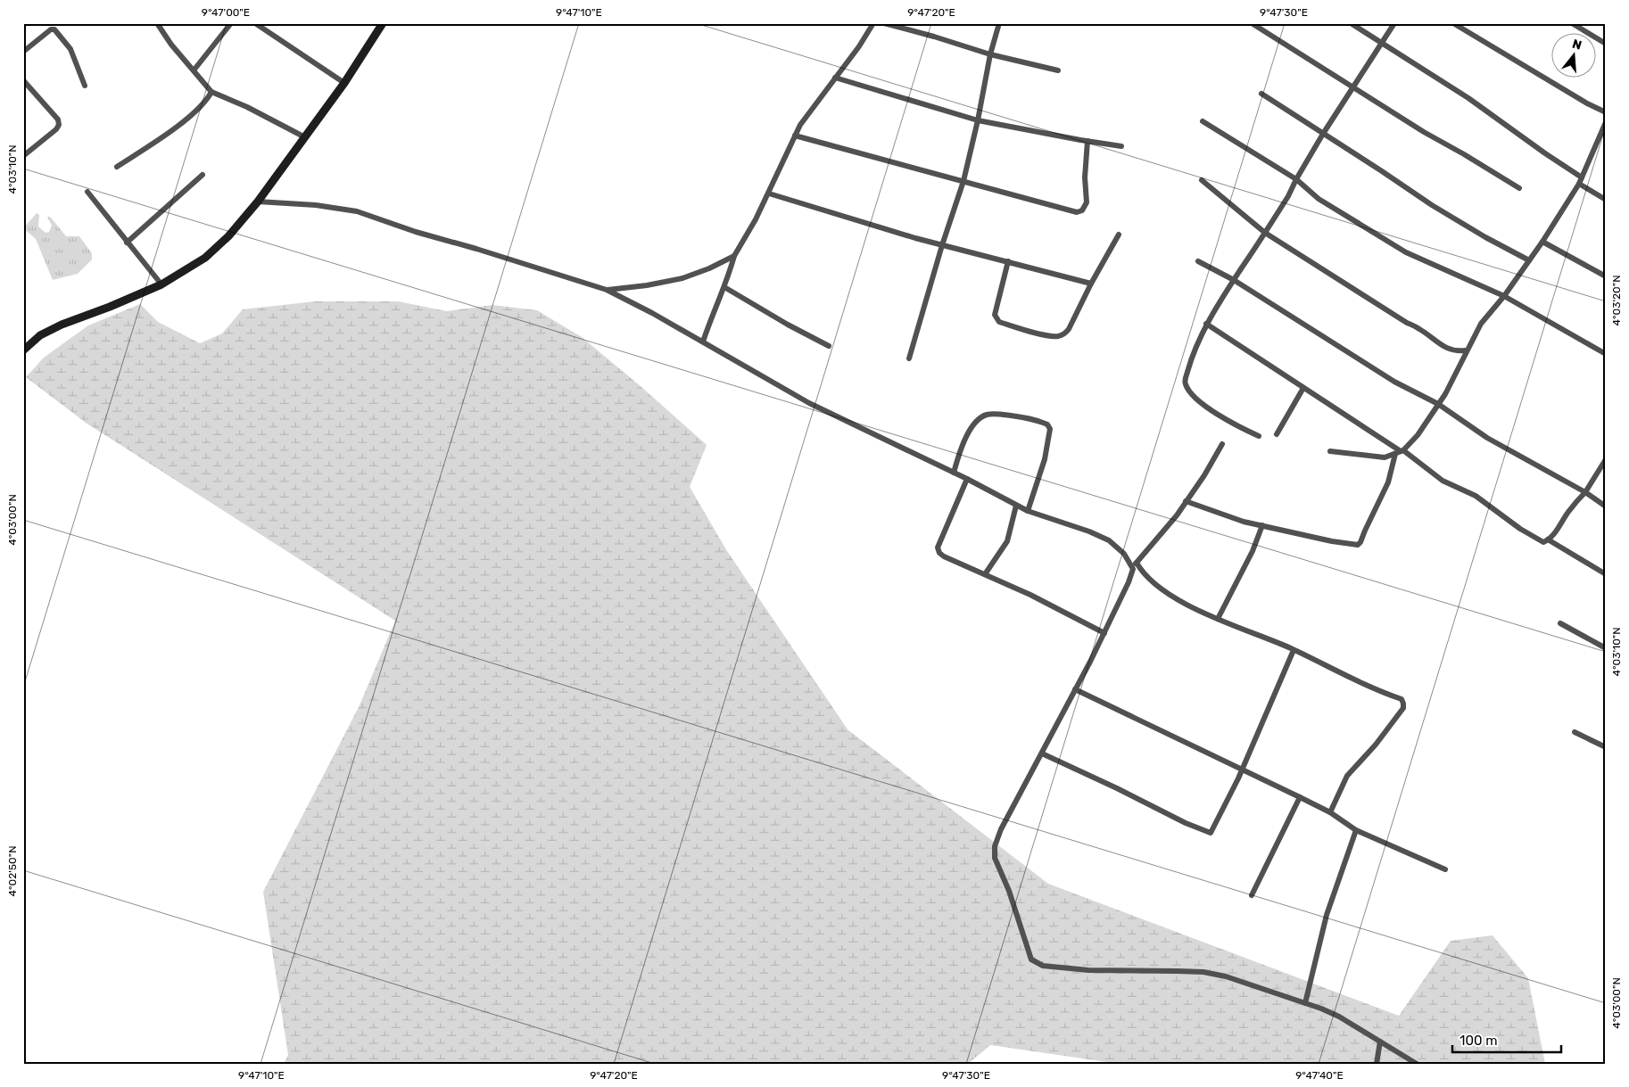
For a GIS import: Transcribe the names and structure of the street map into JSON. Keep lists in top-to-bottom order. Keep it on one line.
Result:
{"scale_bar":"100 m","north":"top","coordinates":["9°47'00\"E","9°47'10\"E","9°47'20\"E","9°47'30\"E","4°03'10\"N","4°03'20\"N","4°03'00\"N","4°02'50\"N","9°47'40\"E"]}
